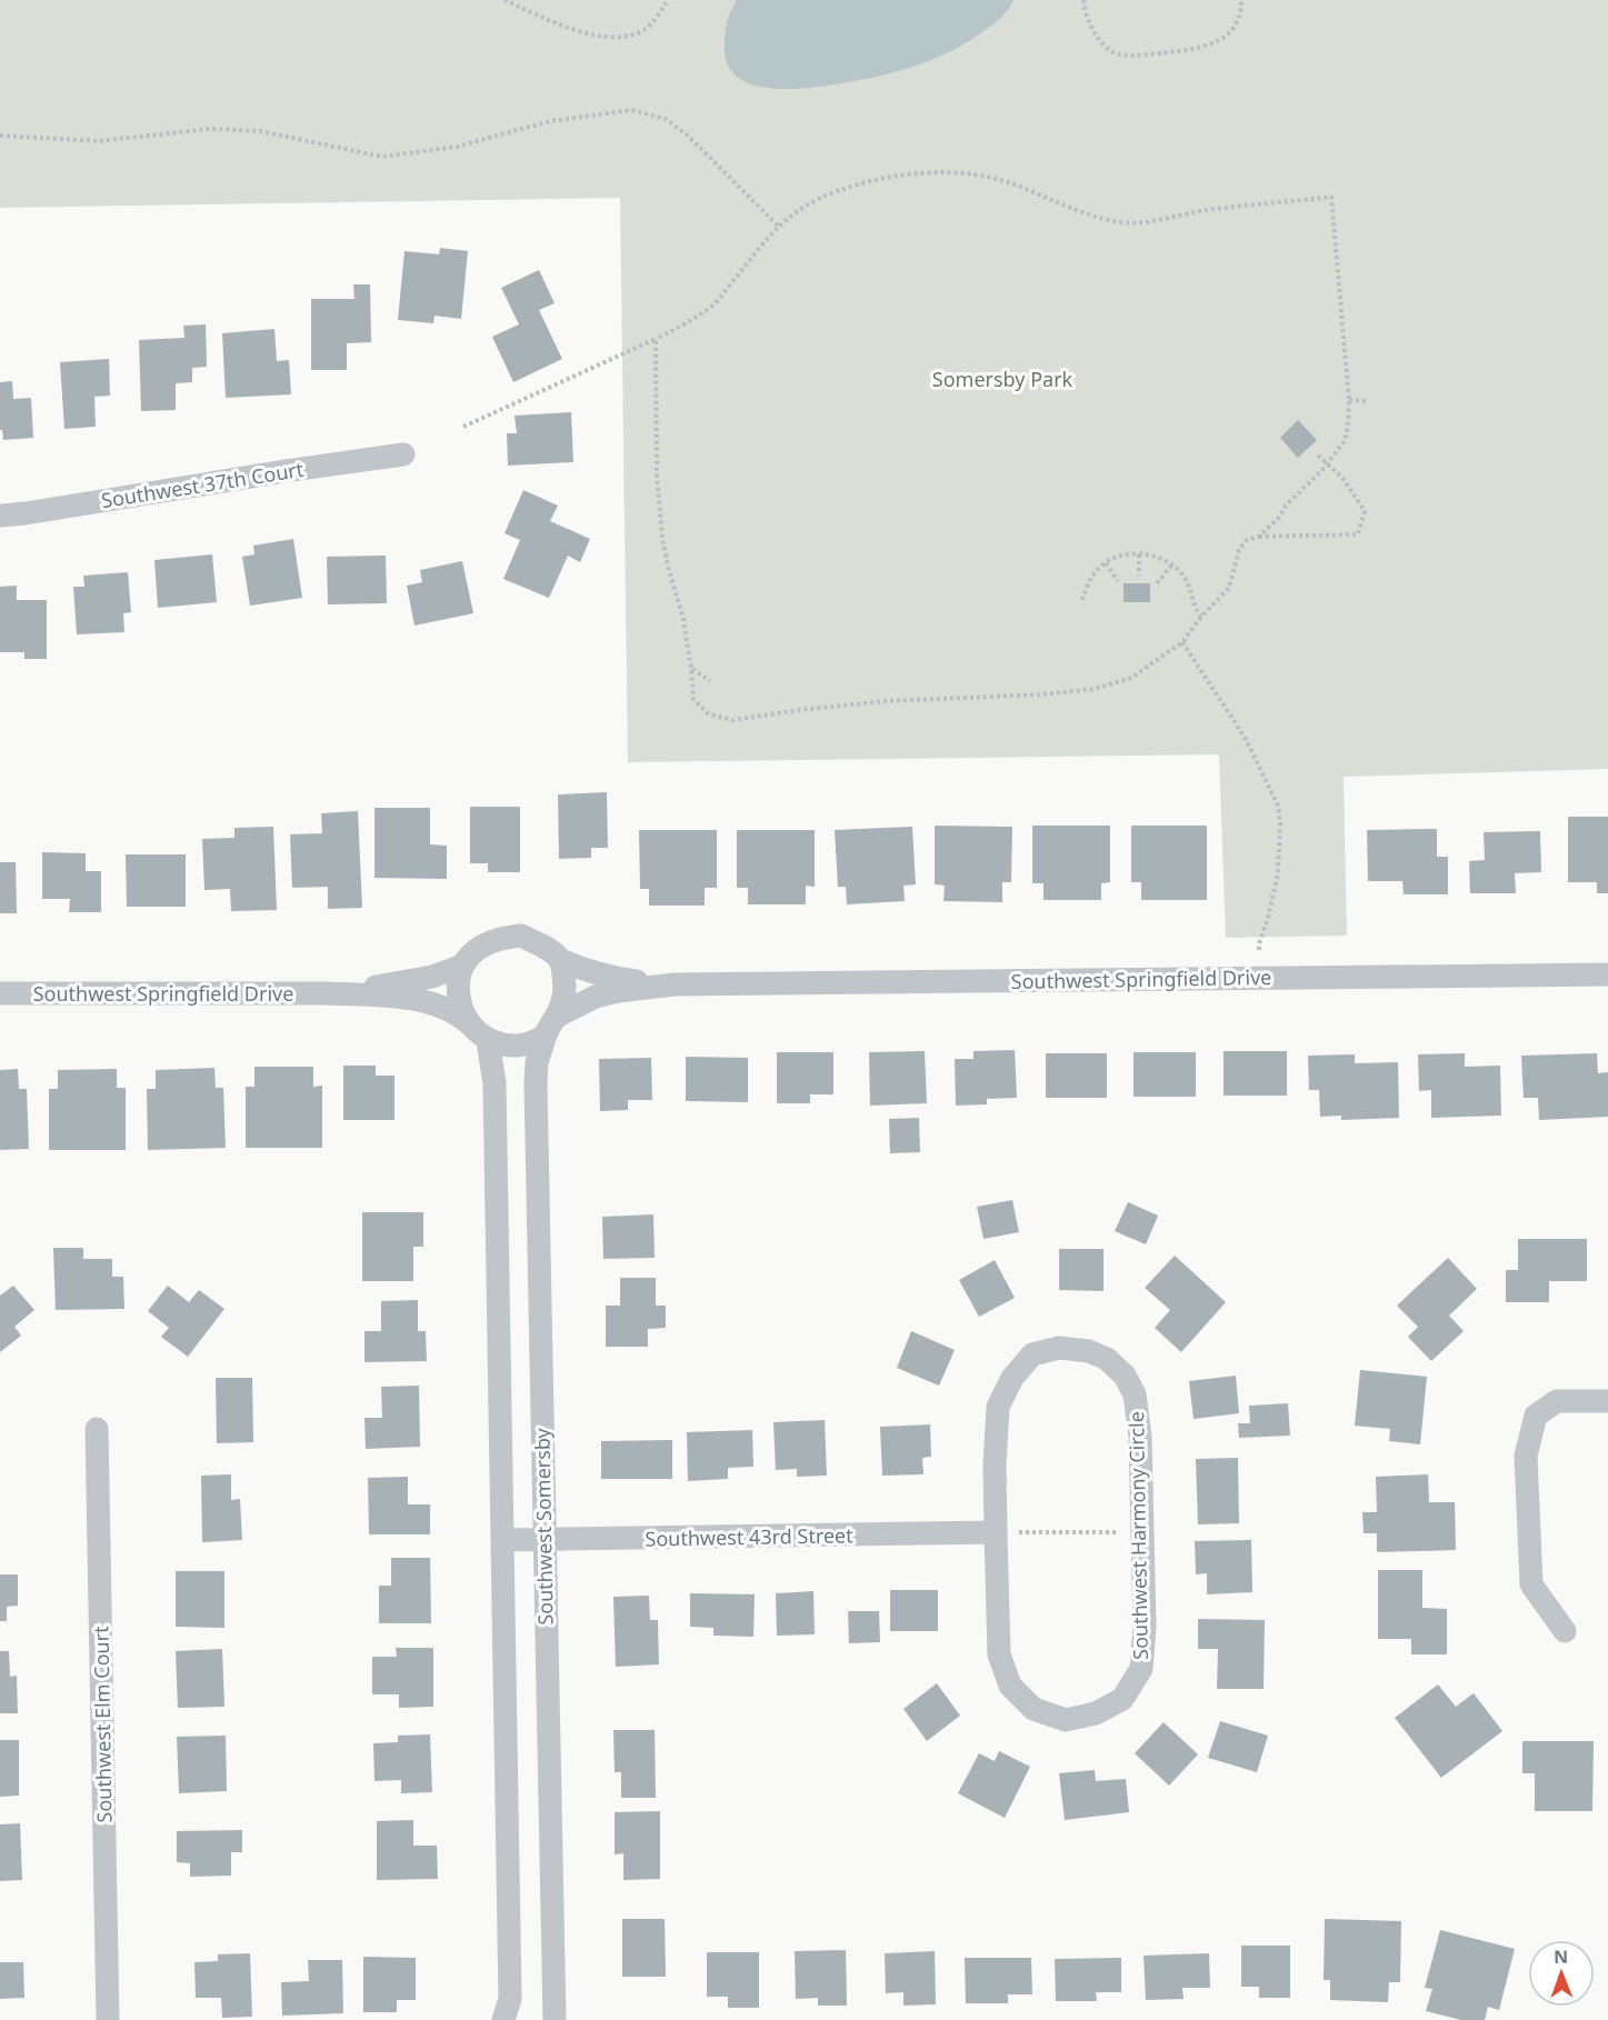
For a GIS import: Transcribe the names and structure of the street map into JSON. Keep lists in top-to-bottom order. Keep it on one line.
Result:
{"streets":{"street":["Southwest 37th Court","Southwest Springfield Drive","Southwest Somersby","Southwest Harmony Circle","Southwest 43rd Street","Southwest Elm Court"]},"crossings":[["Southwest Springfield Drive","Southwest Somersby"],["Southwest Somersby","Southwest 43rd Street"],["Southwest Harmony Circle","Southwest 43rd Street"]],"parks":["Somersby Park"],"north":"top"}
